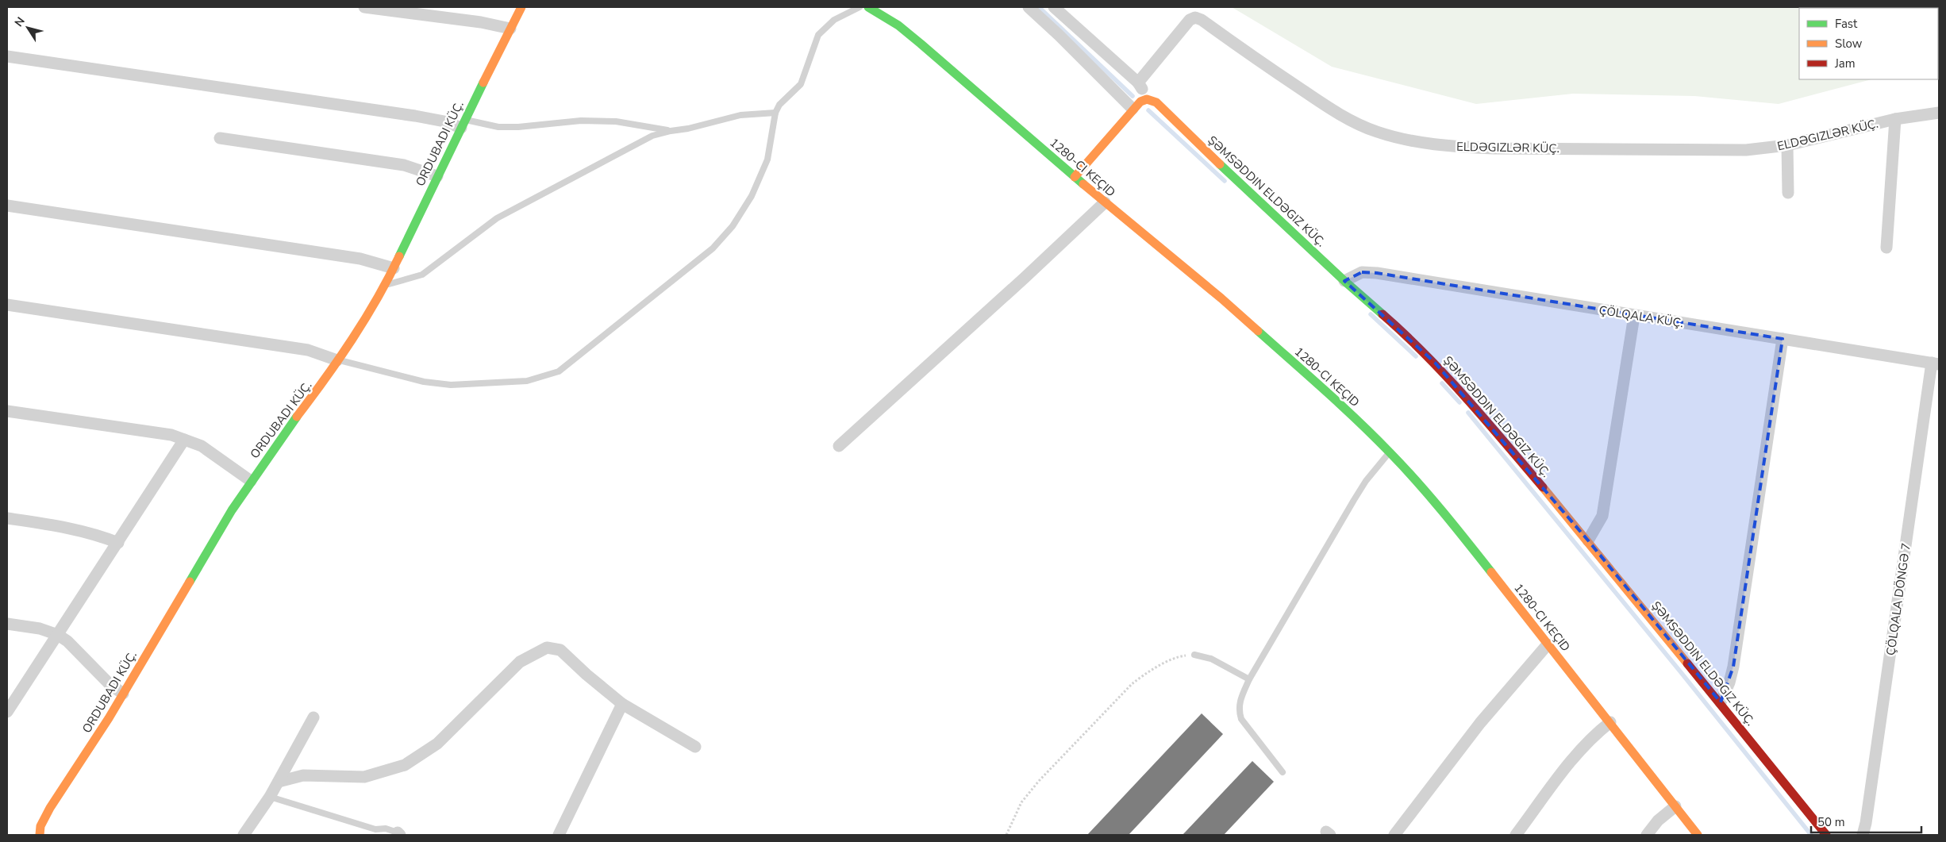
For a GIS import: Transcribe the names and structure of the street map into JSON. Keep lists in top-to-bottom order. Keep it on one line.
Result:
{"streets":{"street":["ELDƏGIZLƏR KÜÇ.","ORDUBADI KÜÇ.","ŞƏMSƏDDIN ELDƏGIZ KÜÇ.","ÇÖLQALA KÜÇ.","ÇÖLQALA DÖNGƏ 7"]},"crossings":[["ŞƏMSƏDDIN ELDƏGIZ KÜÇ.","ÇÖLQALA KÜÇ."],["ÇÖLQALA KÜÇ.","ÇÖLQALA DÖNGƏ 7"]],"legend":["Fast","Slow","Jam"],"scale_bar":"50 m","north":"top left"}
